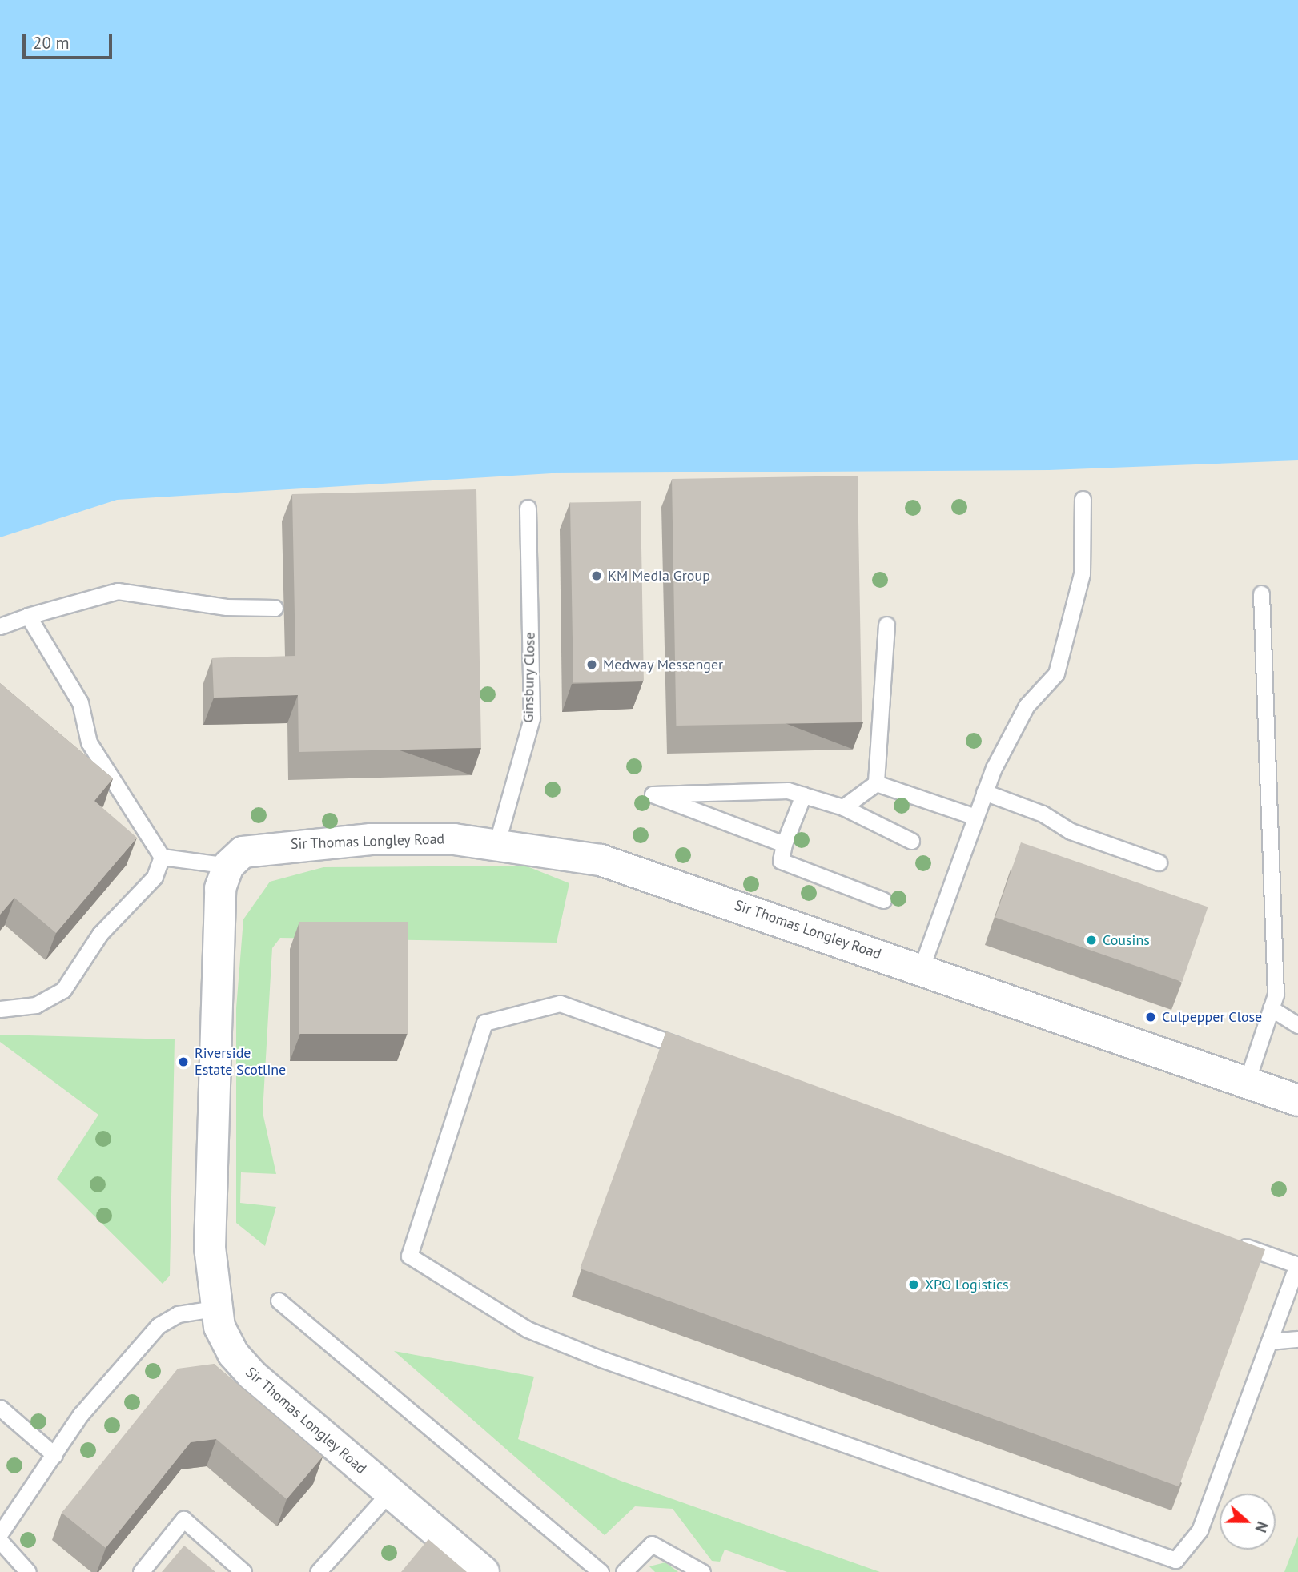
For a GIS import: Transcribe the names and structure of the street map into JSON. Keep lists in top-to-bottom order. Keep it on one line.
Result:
{"streets":{"street":["Sir Thomas Longley Road"],"lane":["Ginsbury Close"]},"crossings":[["Ginsbury Close","Sir Thomas Longley Road"]],"places":["KM Media Group","Medway Messenger","Cousins","Culpepper Close","Riverside Estate Scotline","XPO Logistics"],"scale_bar":"20 m","north":"right"}
